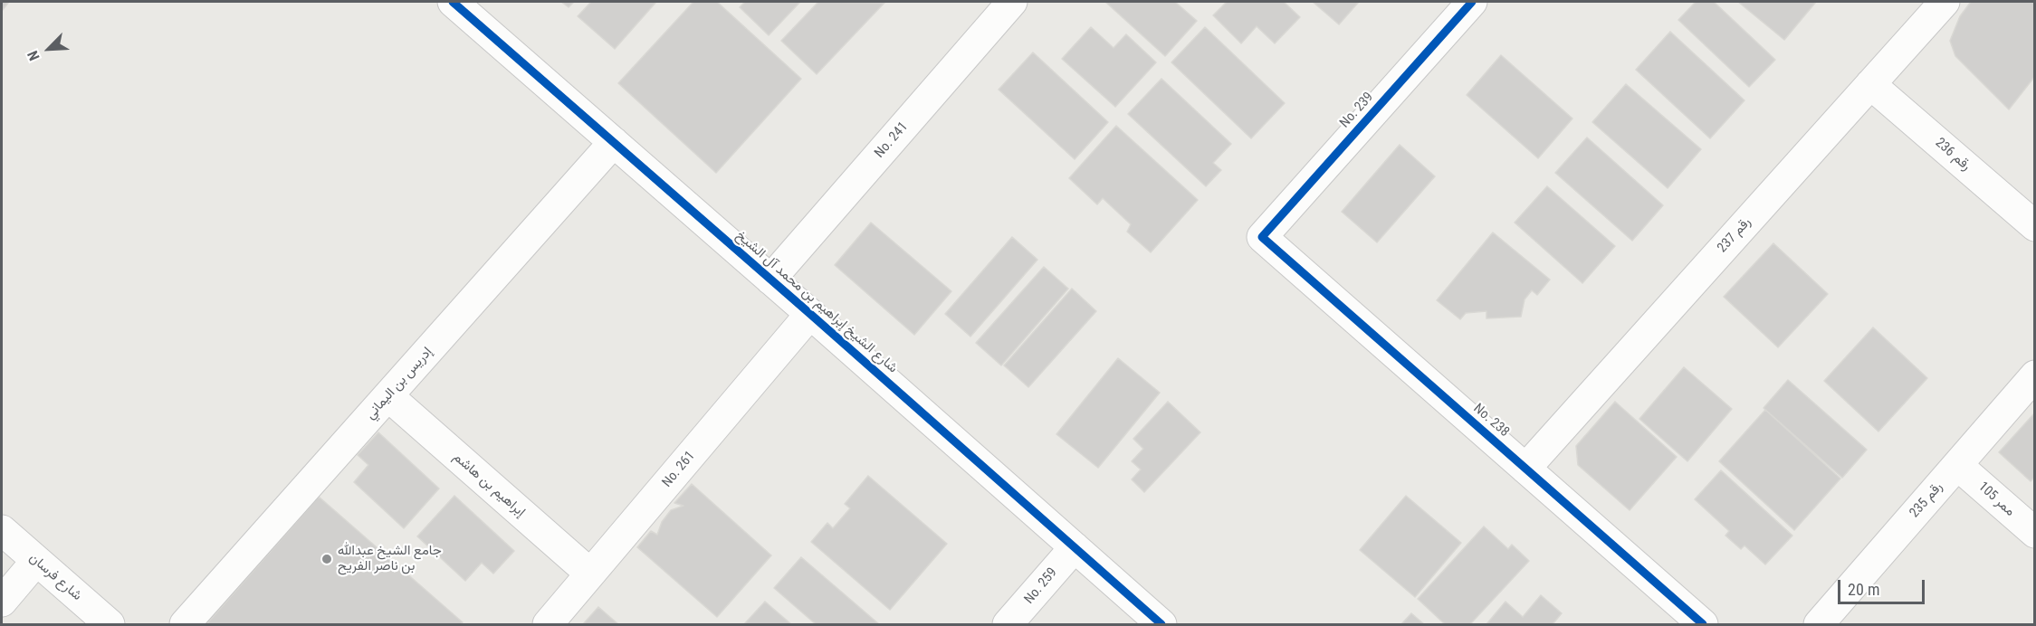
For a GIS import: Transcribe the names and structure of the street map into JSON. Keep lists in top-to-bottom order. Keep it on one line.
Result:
{"streets":{"street":["No. 239","No. 241","رقم 236","رقم 237","شارع الشيخ إبراهيم بن محمد آل الشيخ","إدريس بن اليماني","No. 238","No. 261","إبراهيم بن هاشم","ممر 105","رقم 235","شارع فرسان","No. 259"]},"crossings":[["No. 239","No. 238"],["No. 241","شارع الشيخ إبراهيم بن محمد آل الشيخ"],["رقم 236","رقم 237"],["رقم 237","No. 238"],["شارع الشيخ إبراهيم بن محمد آل الشيخ","إدريس بن اليماني"],["شارع الشيخ إبراهيم بن محمد آل الشيخ","No. 261"],["شارع الشيخ إبراهيم بن محمد آل الشيخ","No. 259"],["إدريس بن اليماني","إبراهيم بن هاشم"],["No. 261","إبراهيم بن هاشم"],["ممر 105","رقم 235"]],"places":["جامع الشيخ عبدالله بن ناصر الفريح"],"scale_bar":"20 m","north":"bottom left"}
